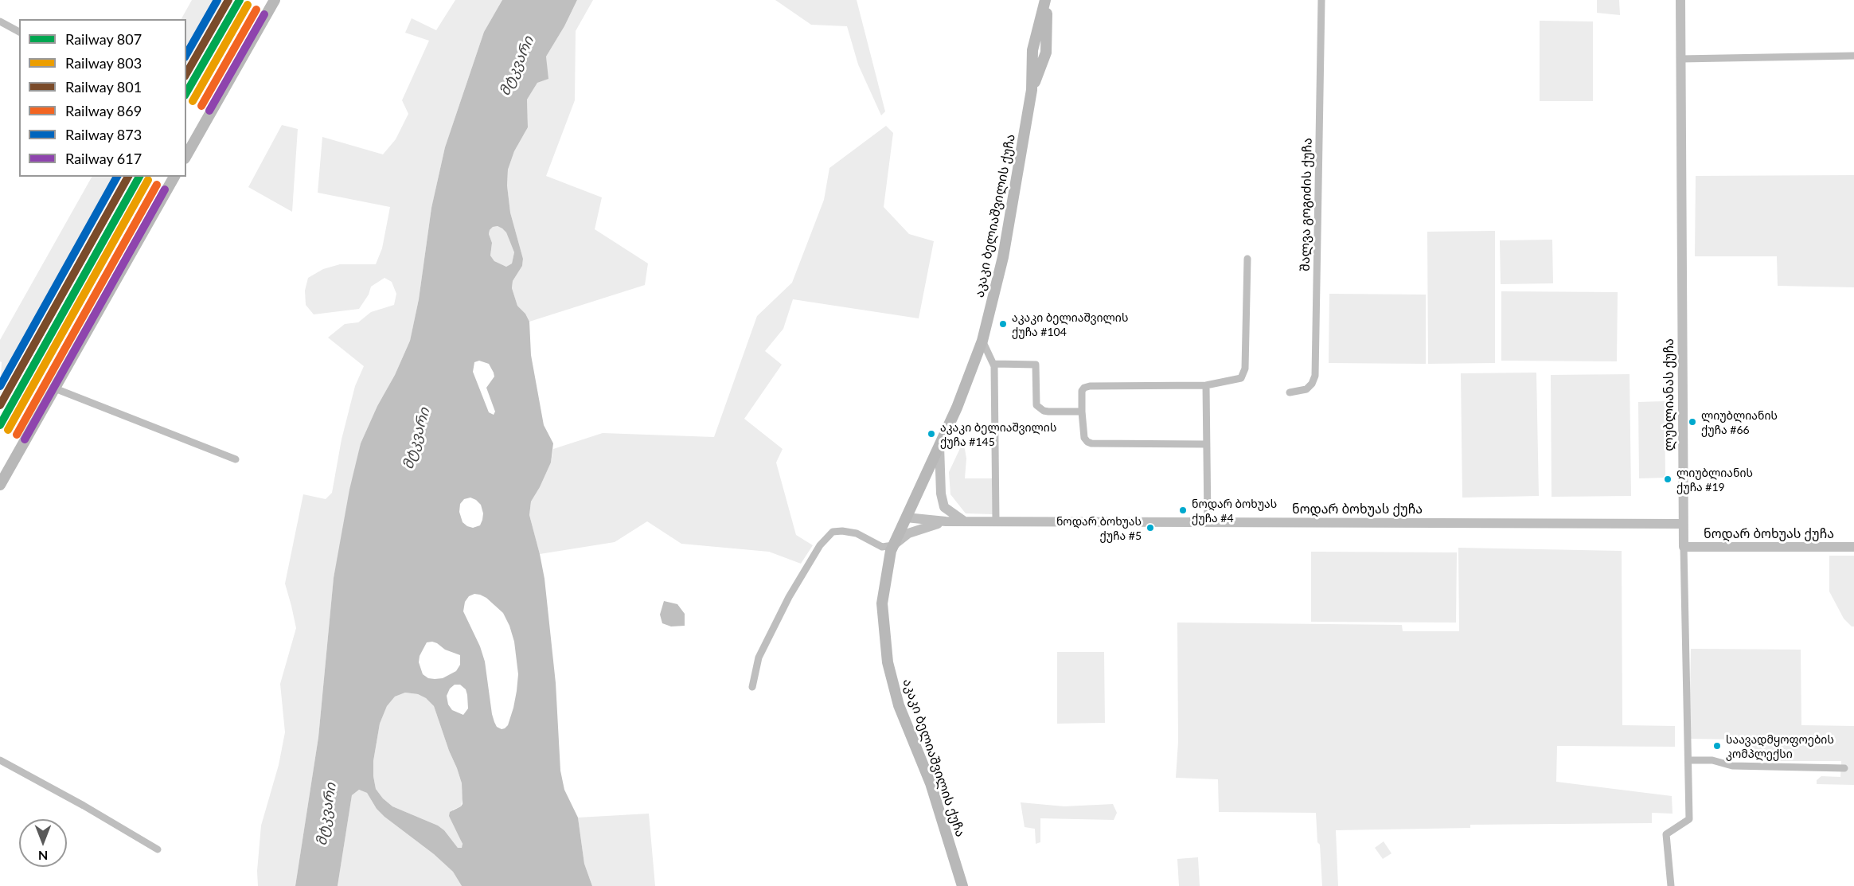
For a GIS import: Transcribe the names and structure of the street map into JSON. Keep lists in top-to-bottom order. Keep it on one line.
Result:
{"streets":{"main road":["აკაკი ბელიაშვილის ქუჩა"],"street":["შალვა გოგიძის ქუჩა","ლუბლიანას ქუჩა","ნოდარ ბოხუას ქუჩა"]},"crossings":[["ლუბლიანას ქუჩა","ნოდარ ბოხუას ქუჩა"]],"water":["მტკვარი"],"places":["აკაკი ბელიაშვილის ქუჩა #104","ლიუბლიანის ქუჩა #66","აკაკი ბელიაშვილის ქუჩა #145","ლიუბლიანის ქუჩა #19","ნოდარ ბოხუას ქუჩა #4","ნოდარ ბოხუას ქუჩა #5","საავადმყოფოების კომპლექსი"],"lines":["rail line 807","rail line 801","rail line 873","rail line 803","rail line 869","rail line 617"],"legend":["Railway 807","Railway 803","Railway 801","Railway 869","Railway 873","Railway 617"],"north":"bottom"}
